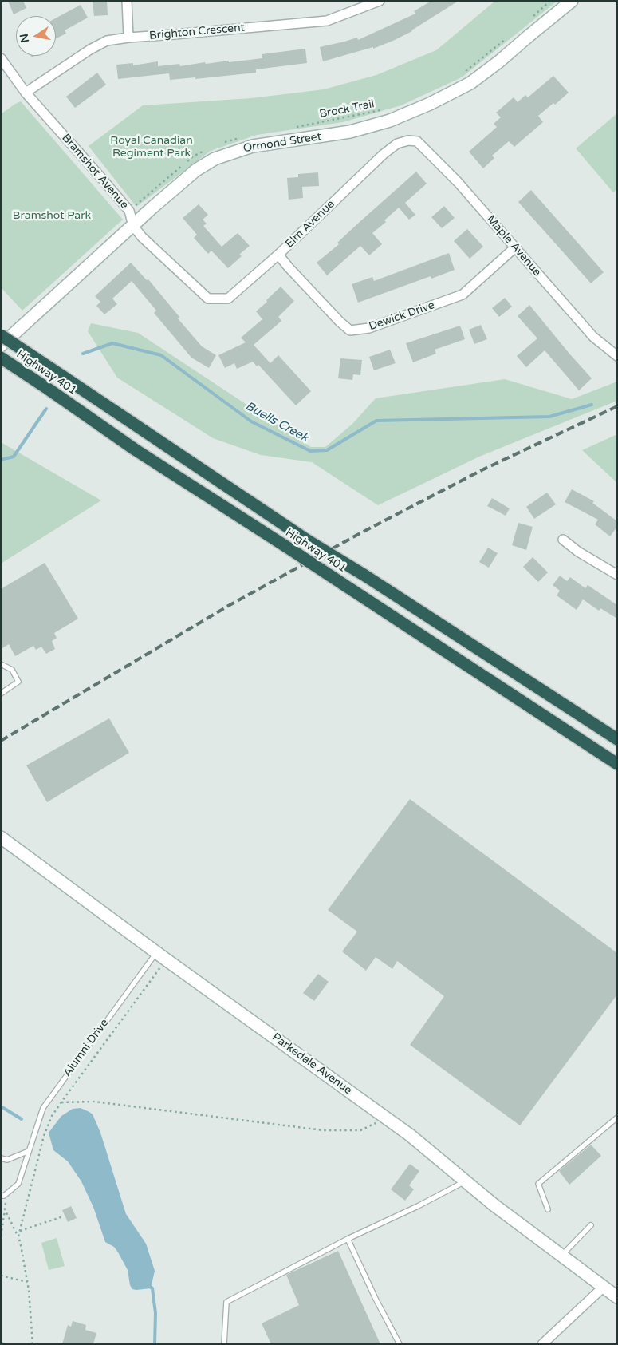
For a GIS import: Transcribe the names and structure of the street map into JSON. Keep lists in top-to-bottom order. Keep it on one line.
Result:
{"streets":{"highway":["Highway 401"],"main road":["Ormond Street","Parkedale Avenue"],"street":["Brighton Crescent","Bramshot Avenue","Elm Avenue","Maple Avenue","Dewick Drive"],"lane":["Alumni Drive"],"path":["Brock Trail"]},"crossings":[["Brighton Crescent","Bramshot Avenue"],["Ormond Street","Bramshot Avenue"],["Bramshot Avenue","Elm Avenue"],["Elm Avenue","Maple Avenue"],["Elm Avenue","Dewick Drive"],["Maple Avenue","Dewick Drive"],["Alumni Drive","Parkedale Avenue"]],"water":["Buells Creek"],"parks":["Royal Canadian Regiment Park","Bramshot Park"],"north":"left"}
